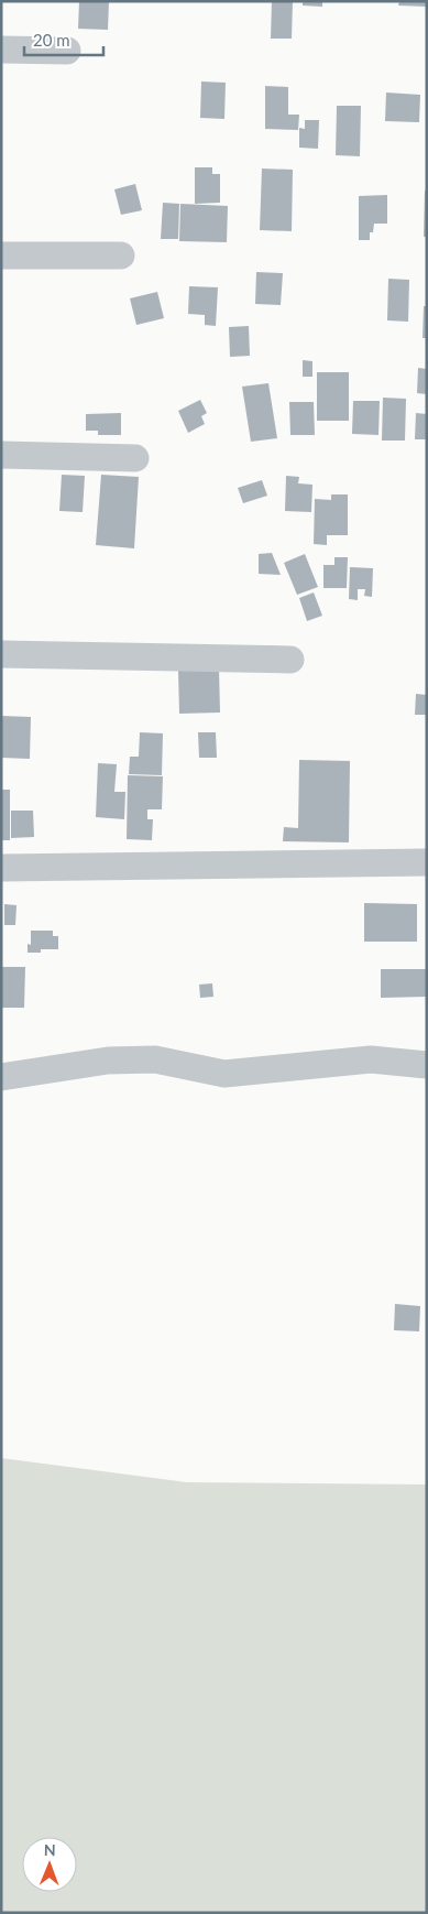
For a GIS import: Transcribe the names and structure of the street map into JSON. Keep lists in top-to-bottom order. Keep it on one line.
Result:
{"scale_bar":"20 m","north":"top"}
